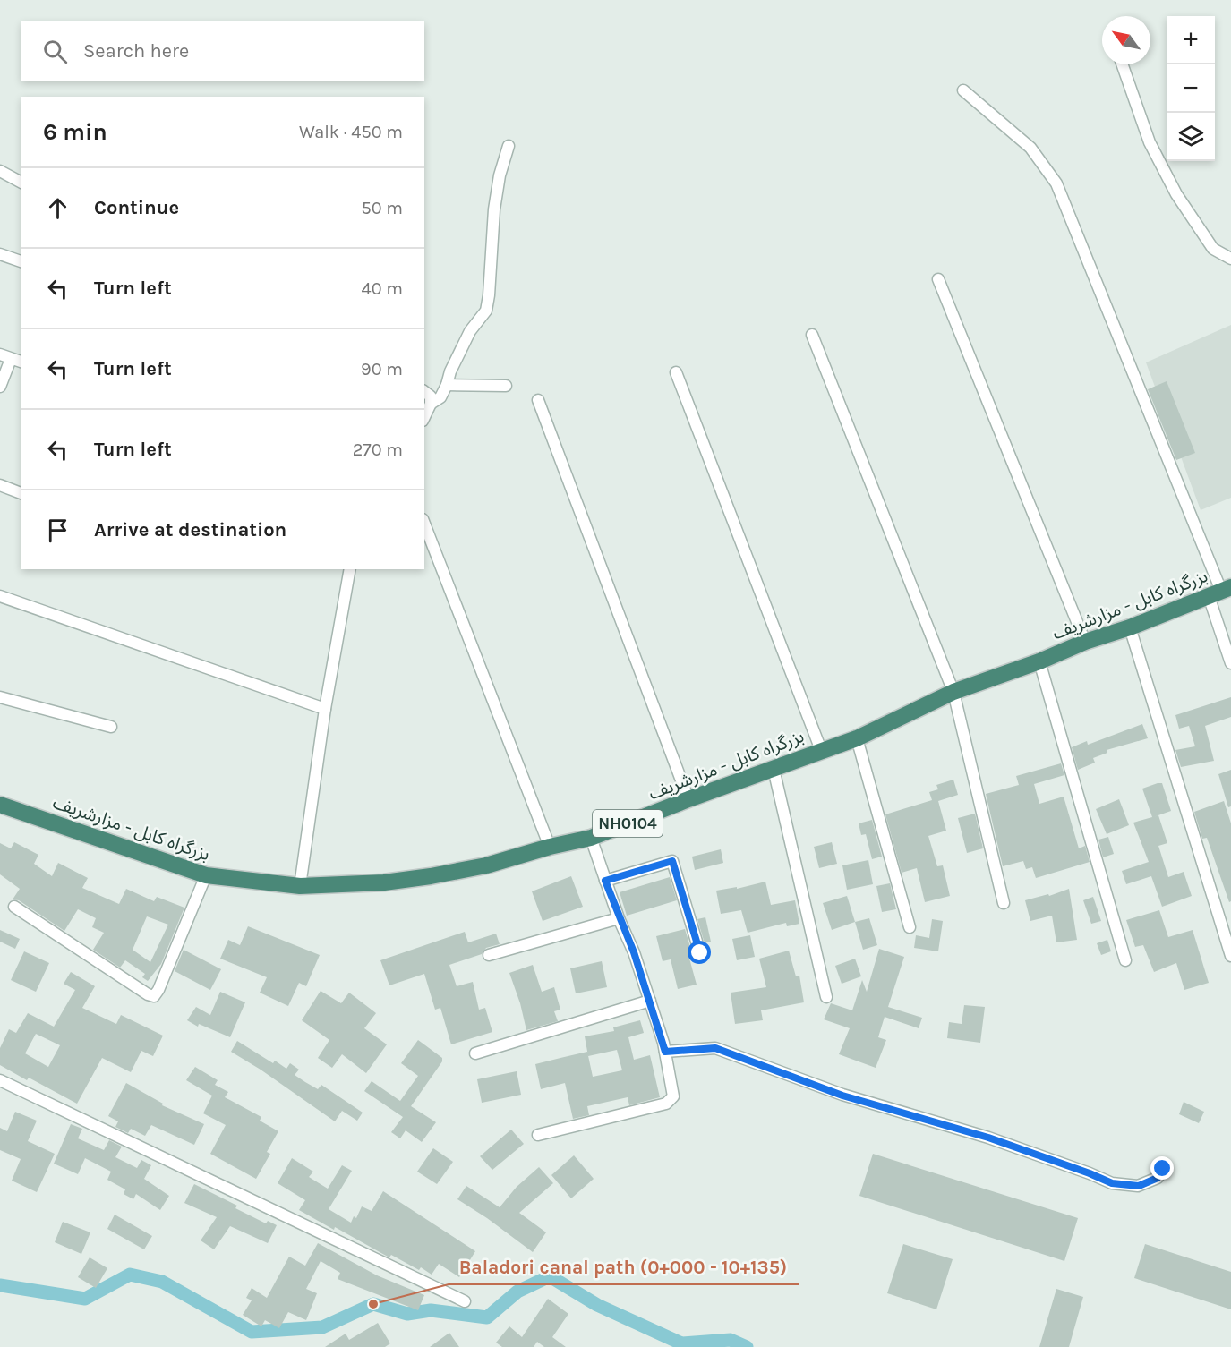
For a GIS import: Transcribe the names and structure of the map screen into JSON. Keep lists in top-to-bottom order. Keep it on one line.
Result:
{"streets":{"highway":["بزرگراه کابل - مزارشریف","NH0104"]},"places":["Baladori canal path (0+000 - 10+135)"],"north":"top left","page":{"map_buttons":["+","−"],"search":"Search here","heading":["6 min","Walk · 450 m"],"list":[["Continue","50 m"],["Turn left","40 m"],["Turn left","90 m"],["Turn left","270 m"],"Arrive at destination"]}}
